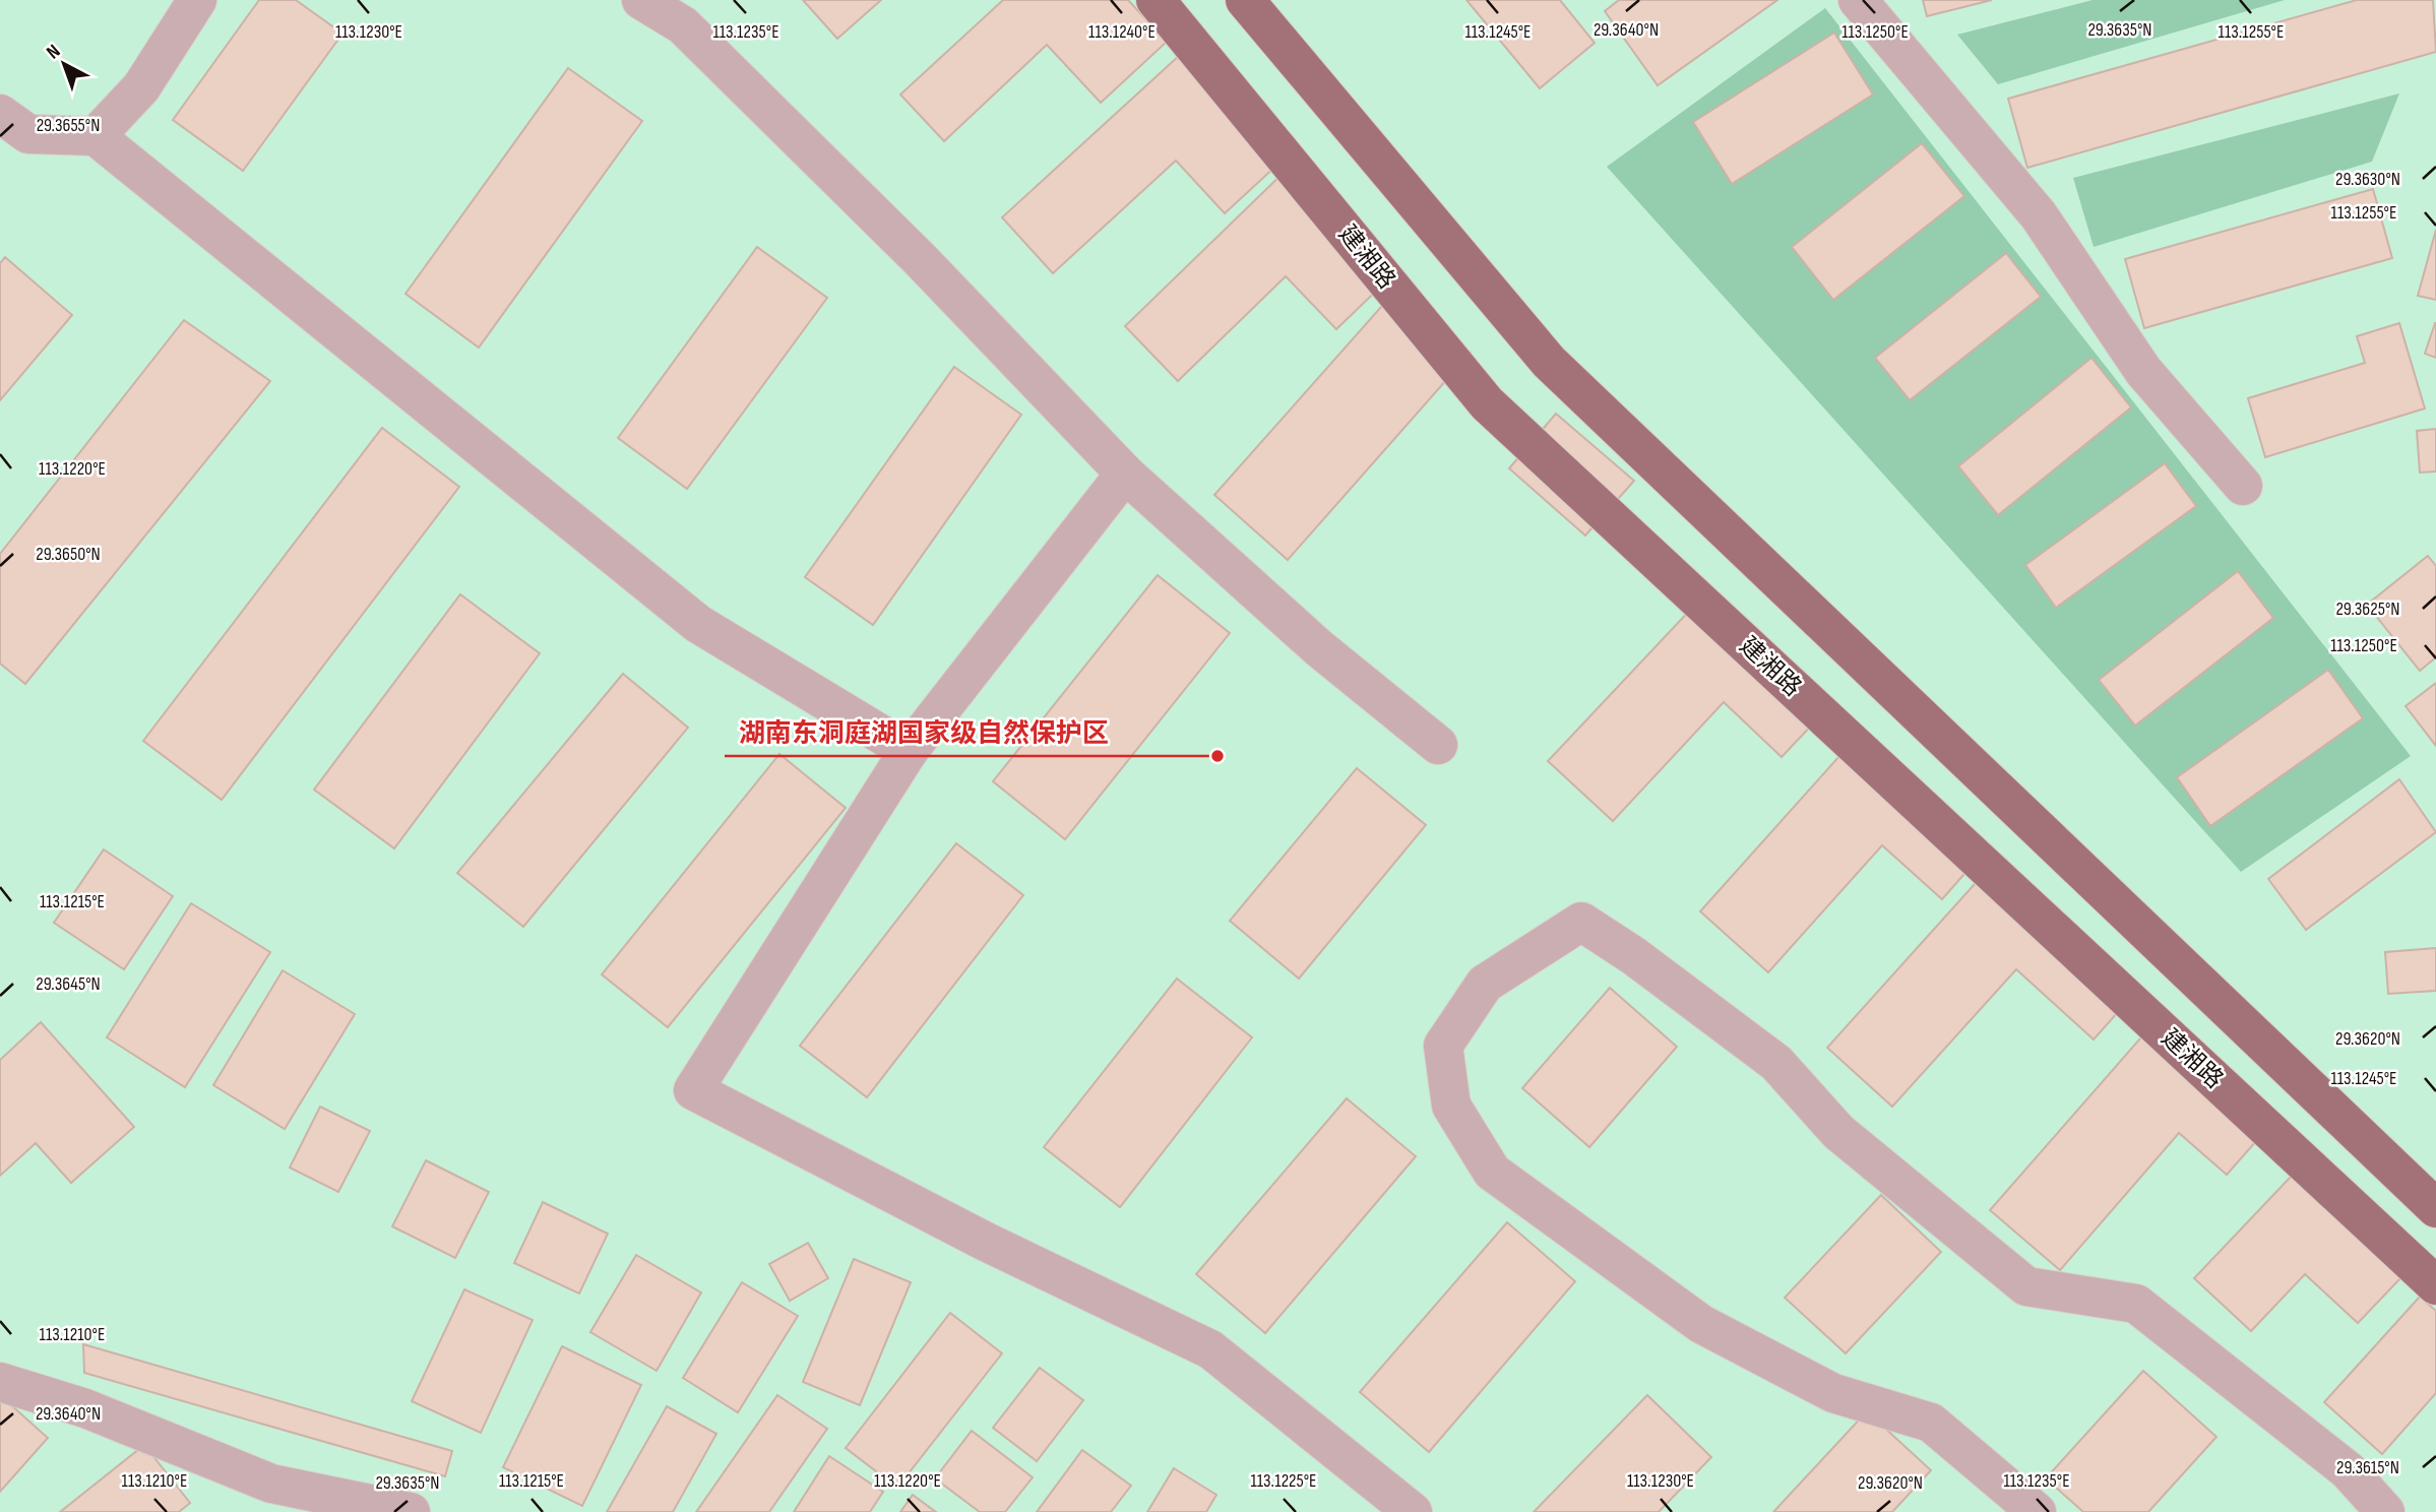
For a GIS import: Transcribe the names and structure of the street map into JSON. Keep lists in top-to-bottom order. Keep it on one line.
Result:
{"streets":{"main road":["建湘路"]},"places":["湖南东洞庭湖国家级自然保护区"],"north":"top left","coordinates":["29.3640°N","29.3635°N","113.1255°E","113.1230°E","113.1235°E","113.1240°E","113.1245°E","113.1250°E","29.3655°N","29.3630°N","113.1220°E","29.3650°N","29.3625°N","113.1215°E","29.3645°N","29.3620°N","113.1210°E","29.3615°N","113.1225°E"]}
